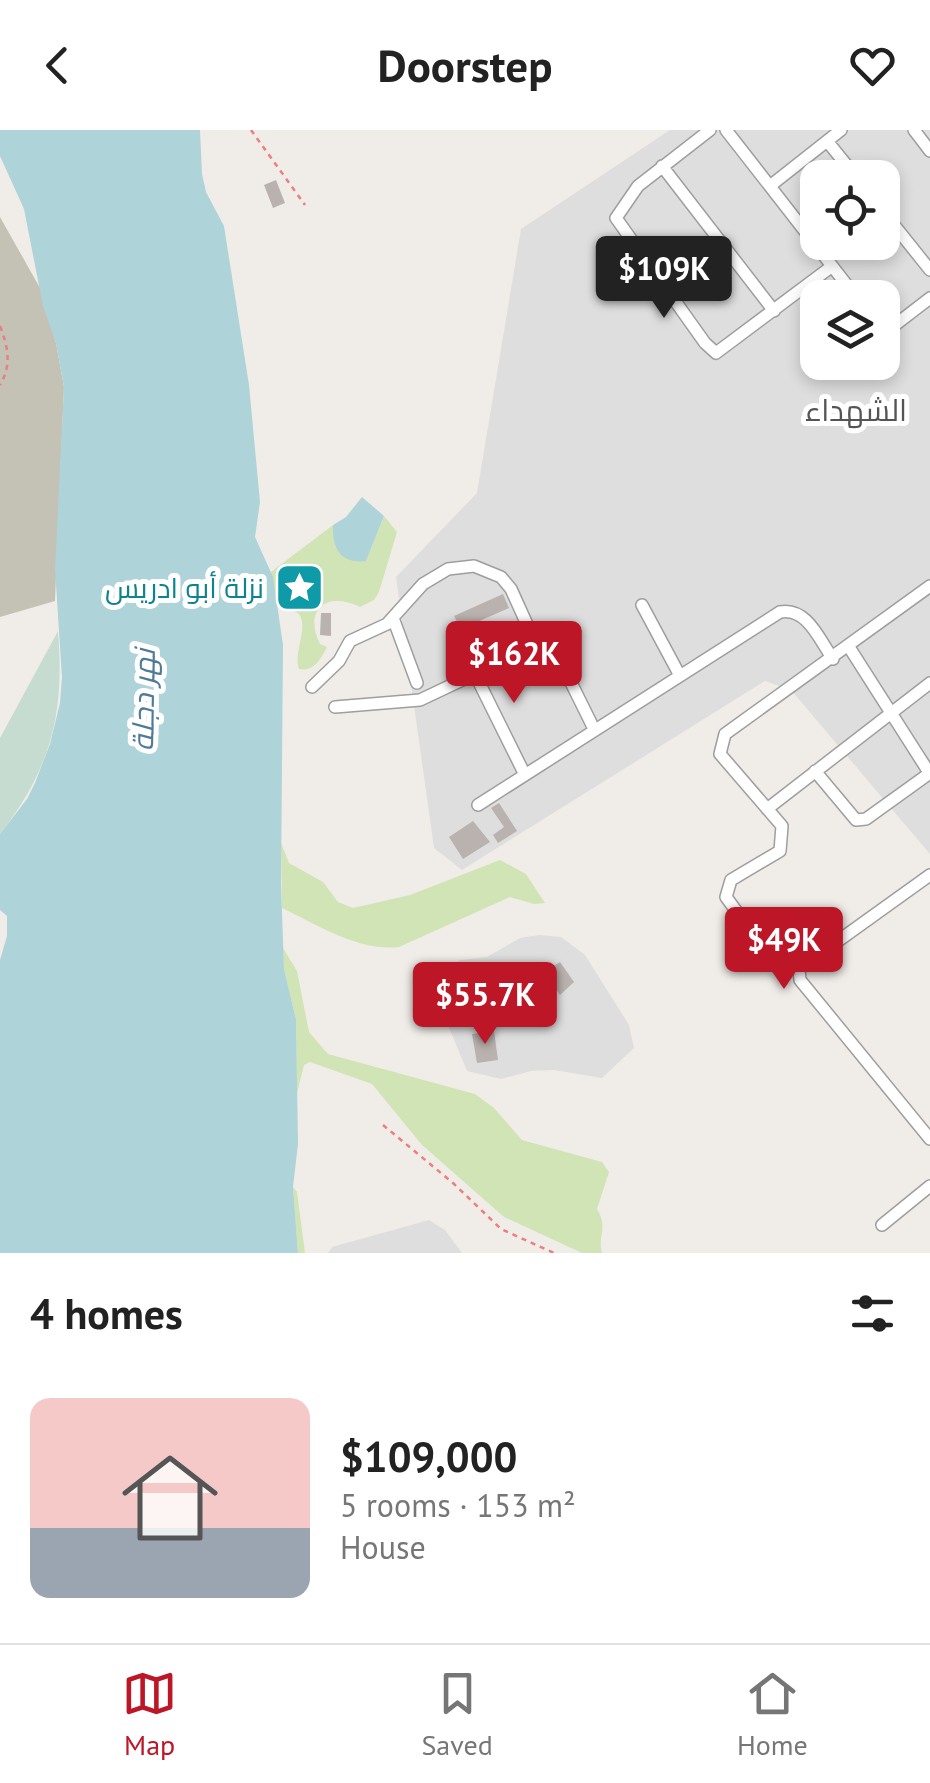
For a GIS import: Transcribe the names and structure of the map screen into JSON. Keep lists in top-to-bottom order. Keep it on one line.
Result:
{"districts":["الشهداء"],"water":["نهر دجلة"],"places":{"place":["نزلة أبو ادريس"]},"page":{"header":"Doorstep","price":["$109K","$162K","$49K","$55.7K"],"heading":"4 homes","list":[{"name":"$109,000","note":"5 rooms · 153 m² · House"}],"tabs":["Map","Saved","Home"]}}
